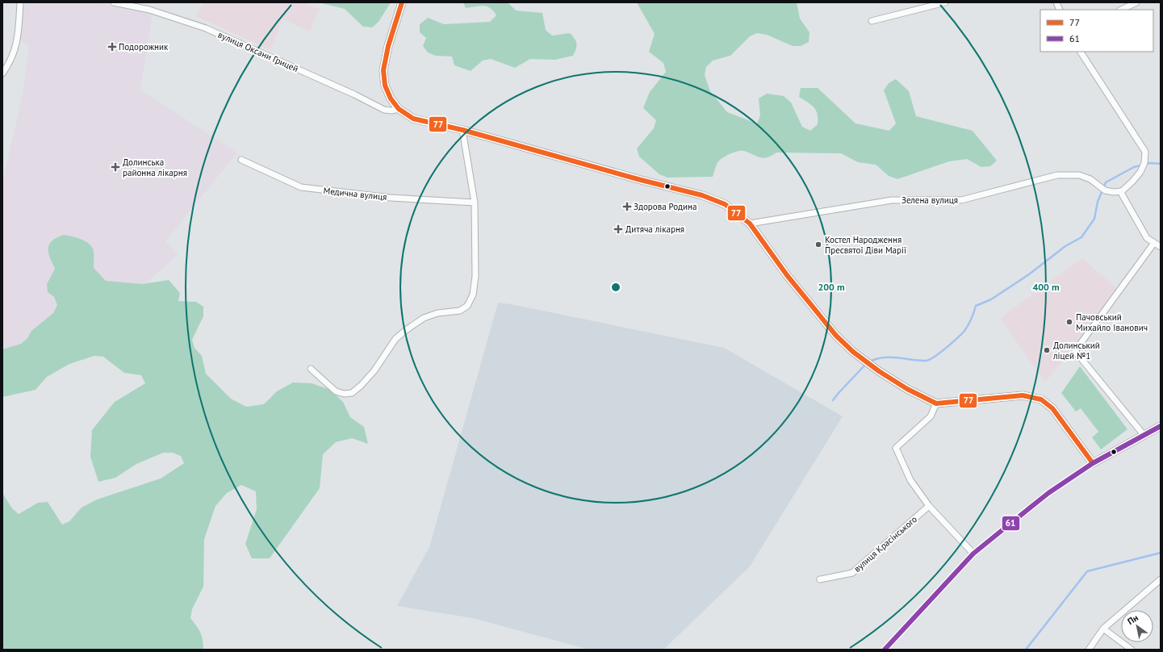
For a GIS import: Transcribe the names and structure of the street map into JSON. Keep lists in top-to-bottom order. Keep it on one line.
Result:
{"streets":{"street":["вулиця Оксани Грицей","Медична вулиця","Зелена вулиця","вулиця Красінського"]},"places":{"health":["Подорожник","Долинська районна лікарня","Здорова Родина","Дитяча лікарня"],"other":["Костел Народження Пресвятої Діви Марії","Пачовський Михайло Іванович","Долинський ліцей №1"]},"lines":["transit line 77","transit line 61"],"legend":["77","61"],"north":"top left","rings":["200 m","400 m"]}
